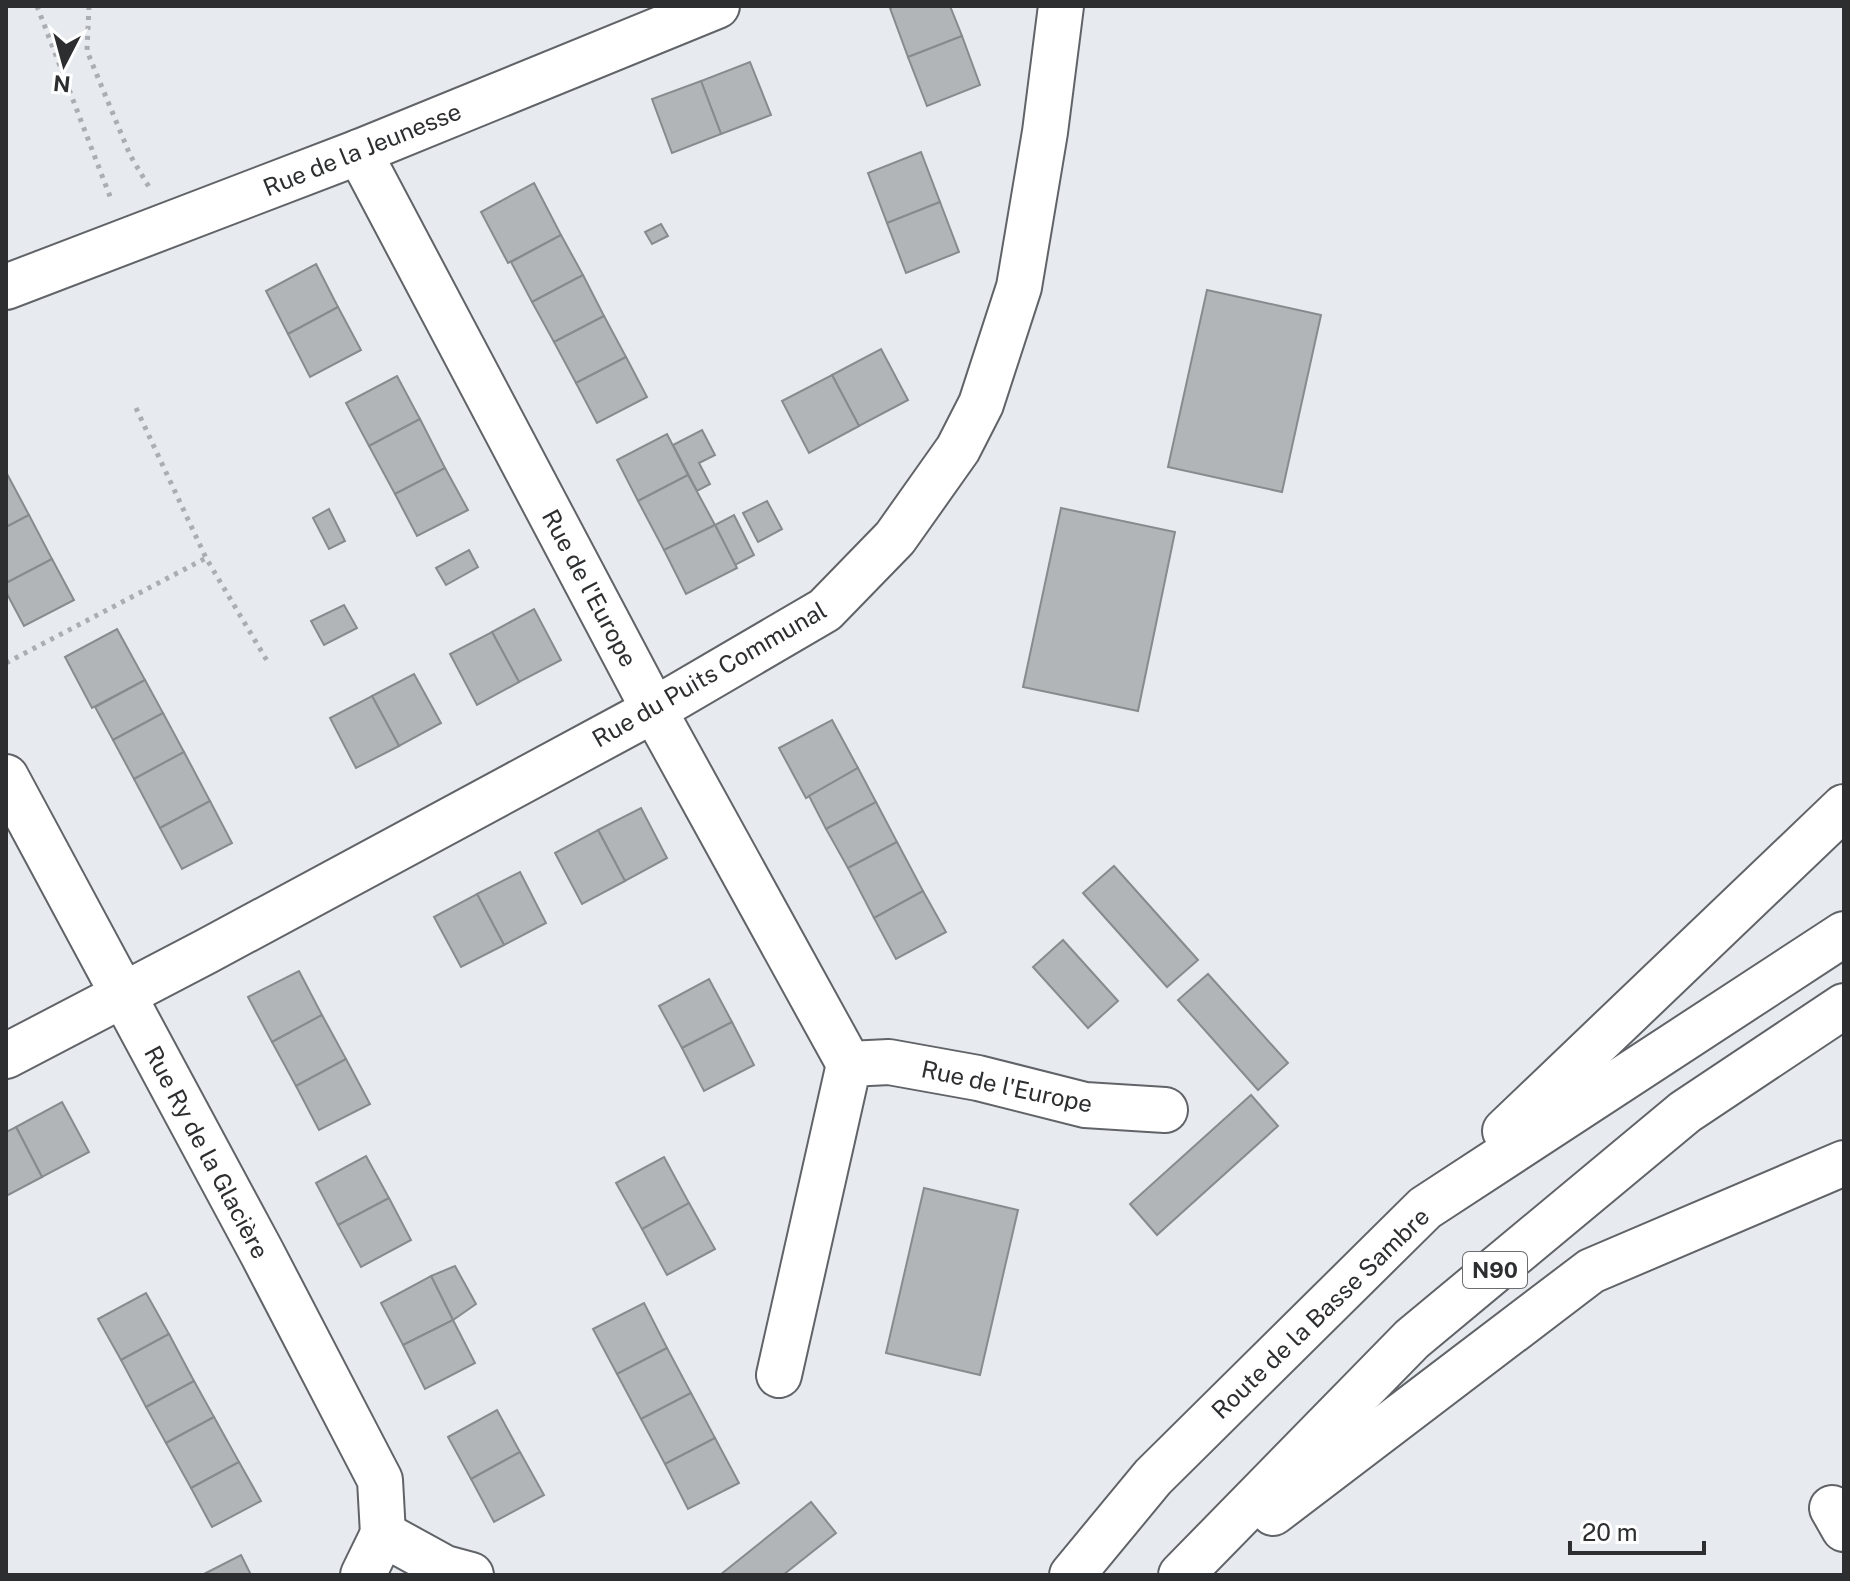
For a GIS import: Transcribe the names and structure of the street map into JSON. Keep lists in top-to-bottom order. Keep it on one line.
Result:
{"streets":{"main road":["Rue de la Jeunesse","Rue de l'Europe","Rue du Puits Communal","Rue Ry de la Glacière","N90","Route de la Basse Sambre"]},"crossings":[["Rue de la Jeunesse","Rue de l'Europe"],["Rue de l'Europe","Rue du Puits Communal"],["Rue du Puits Communal","Rue Ry de la Glacière"]],"scale_bar":"20 m","north":"bottom"}
